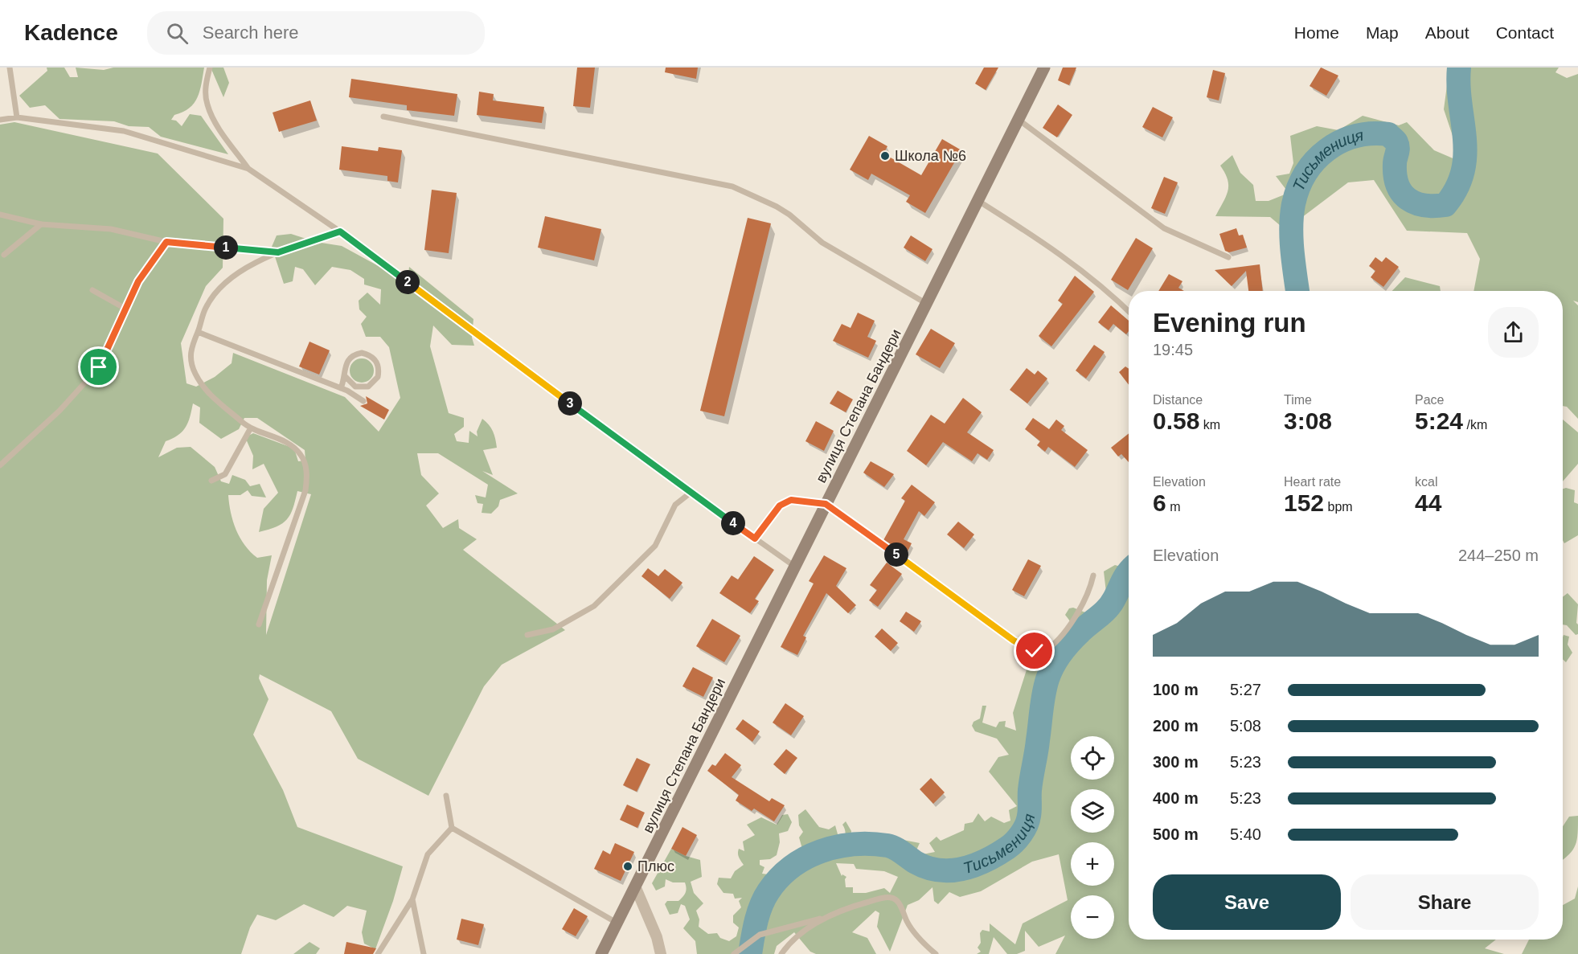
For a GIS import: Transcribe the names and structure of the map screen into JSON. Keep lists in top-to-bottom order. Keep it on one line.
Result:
{"streets":{"main road":["вулиця Степана Бандери"]},"water":["Тисьмениця"],"places":["Школа №6","Плюс"],"page":{"header":"Kadence","search":"Search here","nav":["Home","Map","About","Contact"],"pins":["1","2","3","4","5"],"heading":["Evening run","19:45"],"stats":[["Distance","0.58 km"],["Time","3:08"],["Pace","5:24 /km"],["Elevation","6 m"],["Heart rate","152 bpm"],["kcal","44"]],"chart":["Elevation","244–250 m"],"list":[{"name":"100 m","note":"5:27"},{"name":"200 m","note":"5:08"},{"name":"300 m","note":"5:23"},{"name":"400 m","note":"5:23"},{"name":"500 m","note":"5:40"}],"map_buttons":["+","−"],"buttons":["Save","Share"]}}
